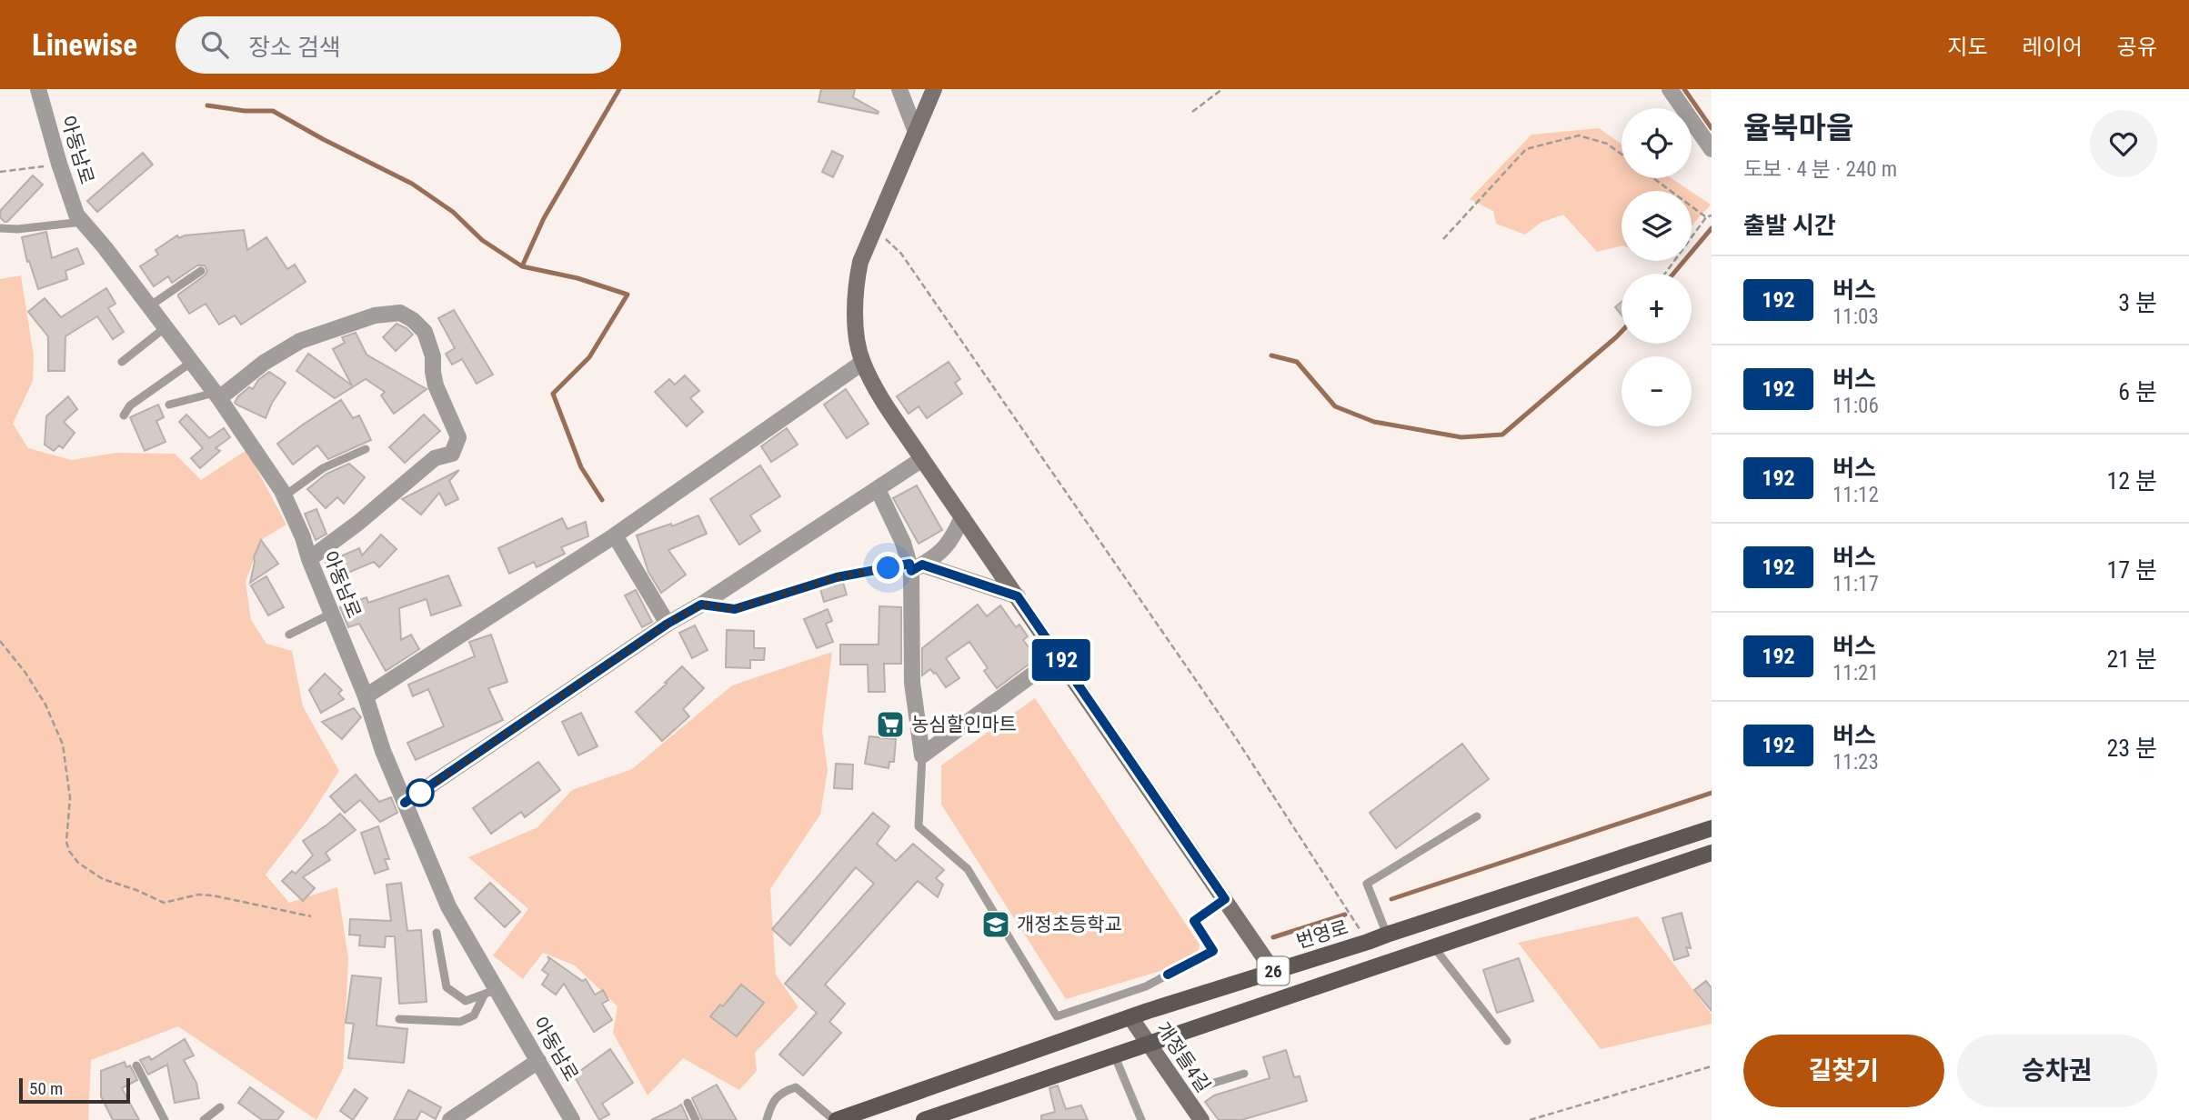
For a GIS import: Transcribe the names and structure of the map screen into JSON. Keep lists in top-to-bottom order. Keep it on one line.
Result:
{"streets":{"main road":["번영로","26"],"street":["아동남로","개정들4길"]},"crossings":[["번영로","개정들4길"],["26","개정들4길"]],"places":{"supermarket":["농심할인마트"],"school or university":["개정초등학교"]},"lines":["bus line 192"],"scale_bar":"50 m","page":{"header":"Linewise","search":"장소 검색","nav":["지도","레이어","공유"],"on_map":"192","heading":[["율북마을","도보 · 4 분 · 240 m"],"출발 시간"],"map_buttons":["+","−"],"list":[{"mark":"192","name":"버스","note":"11:03","value":"3 분"},{"mark":"192","name":"버스","note":"11:06","value":"6 분"},{"mark":"192","name":"버스","note":"11:12","value":"12 분"},{"mark":"192","name":"버스","note":"11:17","value":"17 분"},{"mark":"192","name":"버스","note":"11:21","value":"21 분"},{"mark":"192","name":"버스","note":"11:23","value":"23 분"}],"buttons":["길찾기","승차권"],"scale":"50 m"}}
